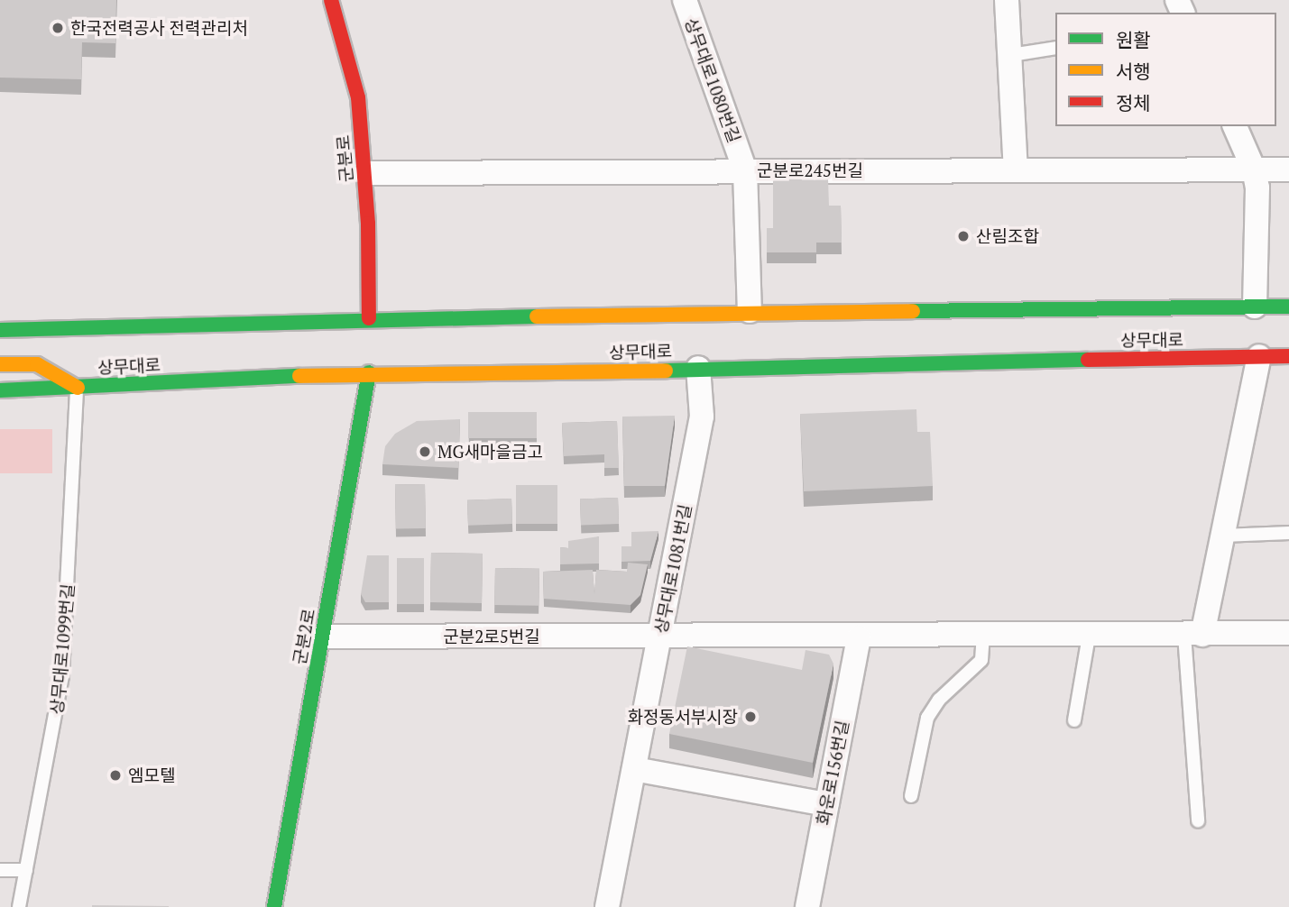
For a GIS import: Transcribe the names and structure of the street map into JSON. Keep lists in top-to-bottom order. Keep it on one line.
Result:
{"streets":{"main road":["군분로","상무대로","군분2로"],"street":["상무대로1080번길","군분로245번길","상무대로1081번길","군분2로5번길","화운로156번길"],"lane":["상무대로1099번길"]},"crossings":[["상무대로1080번길","군분로245번길"],["상무대로1080번길","상무대로"],["군분로","군분로245번길"],["군분로","상무대로"],["상무대로","상무대로1081번길"],["상무대로","군분2로"],["상무대로","상무대로1099번길"],["상무대로1081번길","군분2로5번길"],["군분2로","군분2로5번길"]],"places":["한국전력공사 전력관리처","산림조합","MG새마을금고","화정동서부시장","엠모텔"],"legend":["원활","서행","정체"]}
